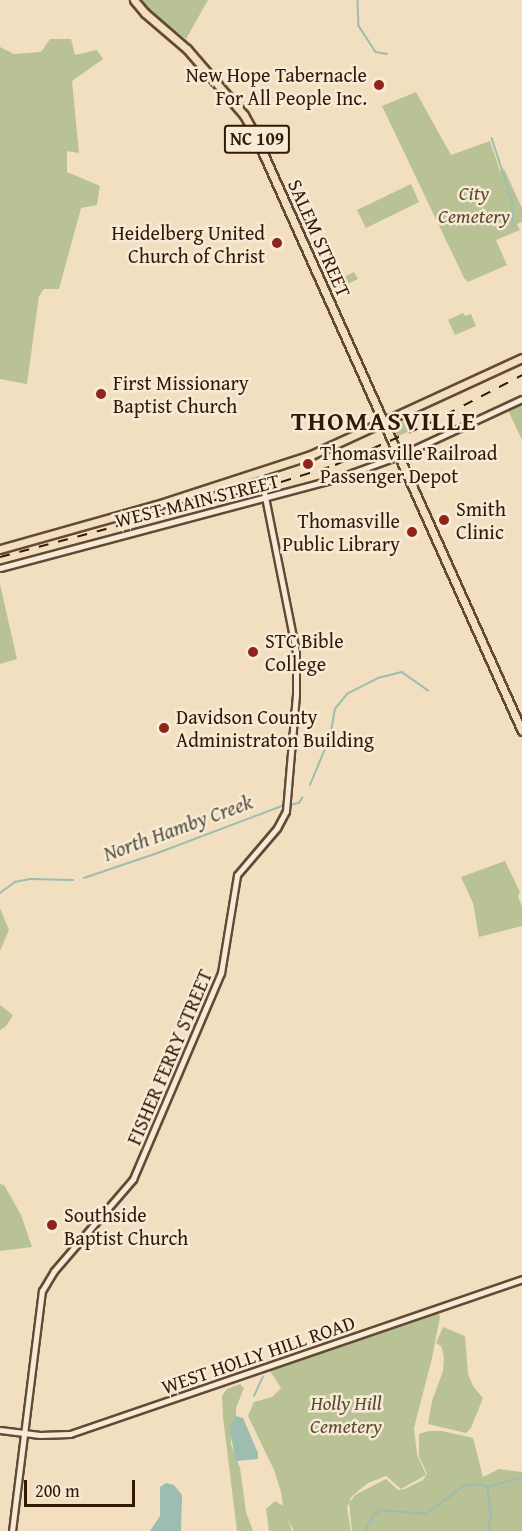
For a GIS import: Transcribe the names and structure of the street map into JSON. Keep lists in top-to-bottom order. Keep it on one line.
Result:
{"streets":{"main road":["NC 109","SALEM STREET","WEST MAIN STREET"],"street":["FISHER FERRY STREET","WEST HOLLY HILL ROAD"]},"crossings":[["NC 109","SALEM STREET"],["NC 109","WEST MAIN STREET"],["SALEM STREET","WEST MAIN STREET"],["WEST MAIN STREET","FISHER FERRY STREET"],["FISHER FERRY STREET","WEST HOLLY HILL ROAD"]],"districts":["THOMASVILLE"],"water":["North Hamby Creek"],"parks":["City Cemetery","Holly Hill Cemetery"],"places":["New Hope Tabernacle For All People Inc.","Heidelberg United Church of Christ","First Missionary Baptist Church","Thomasville Railroad Passenger Depot","Smith Clinic","Thomasville Public Library","STC Bible College","Davidson County Administraton Building","Southside Baptist Church"],"scale_bar":"200 m"}
